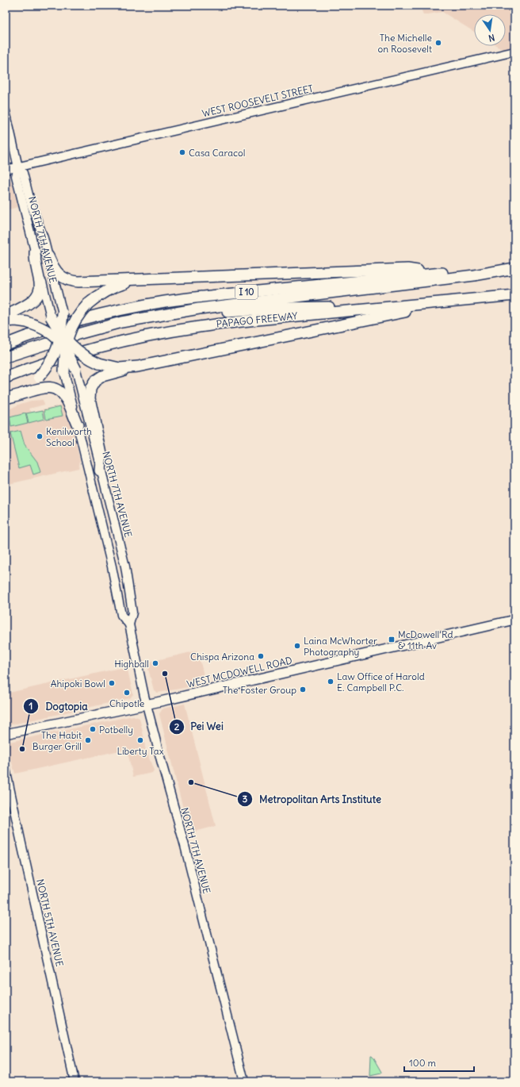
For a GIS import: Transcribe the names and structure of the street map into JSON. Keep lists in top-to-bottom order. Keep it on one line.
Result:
{"streets":{"highway":["I 10","PAPAGO FREEWAY"],"main road":["WEST ROOSEVELT STREET","NORTH 7TH AVENUE","WEST MCDOWELL ROAD","NORTH 5TH AVENUE"]},"crossings":[["WEST ROOSEVELT STREET","NORTH 7TH AVENUE"],["NORTH 7TH AVENUE","WEST MCDOWELL ROAD"]],"places":{"other":["The Michelle on Roosevelt","Casa Caracol","Kenilworth School","Laina McWhorter Photography","Chispa Arizona","Highball","Pei Wei","Law Office of Harold E. Campbell P.C.","Ahipoki Bowl","The Foster Group","Chipotle","Potbelly","The Habit Burger Grill","Liberty Tax","Dogtopia","Metropolitan Arts Institute"],"transit":["McDowell Rd & 11th Av"]},"scale_bar":"100 m","north":"bottom"}
